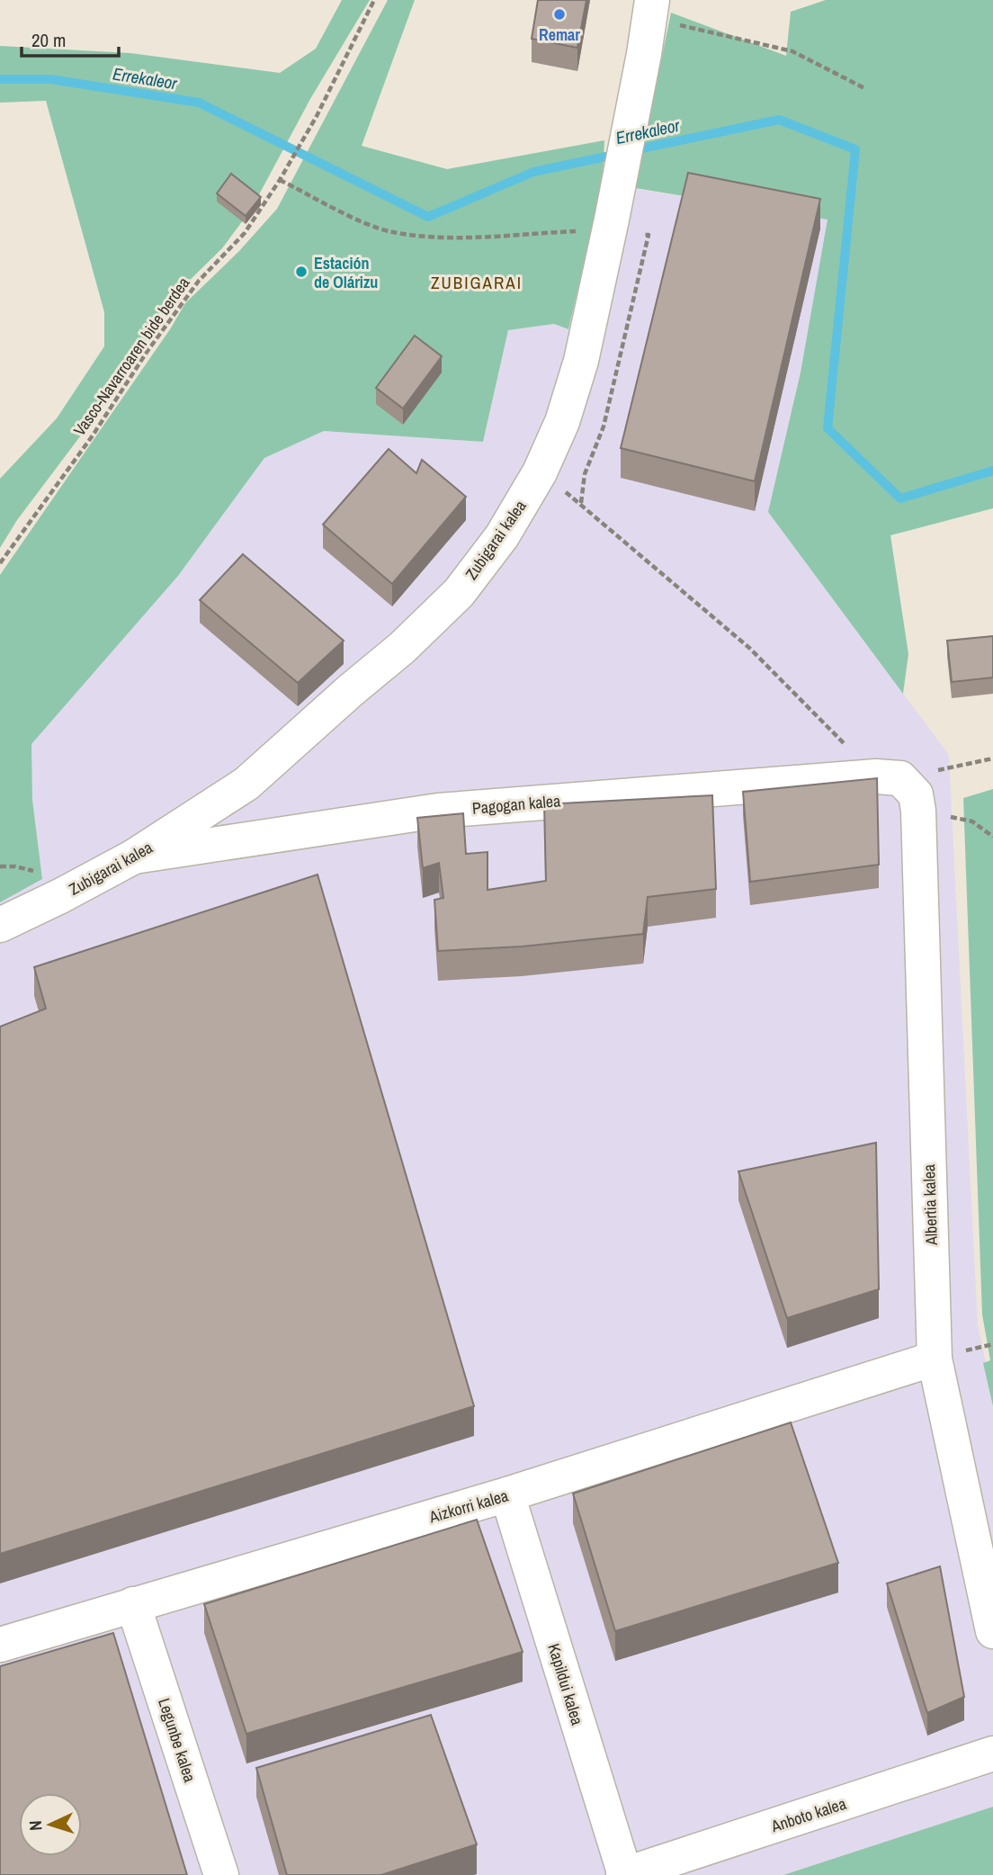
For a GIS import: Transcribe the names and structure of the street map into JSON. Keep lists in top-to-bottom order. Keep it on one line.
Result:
{"streets":{"street":["Zubigarai kalea","Pagogan kalea","Albertia kalea","Aizkorri kalea","Kapildui kalea","Legunbe kalea","Anboto kalea"],"path":["Vasco-Navarroaren bide berdea"]},"crossings":[["Zubigarai kalea","Pagogan kalea"],["Pagogan kalea","Albertia kalea"],["Albertia kalea","Aizkorri kalea"],["Aizkorri kalea","Kapildui kalea"],["Aizkorri kalea","Legunbe kalea"],["Kapildui kalea","Anboto kalea"]],"districts":["ZUBIGARAI"],"water":["Errekaleor"],"places":["Remar","Estación de Olárizu"],"scale_bar":"20 m","north":"left"}
